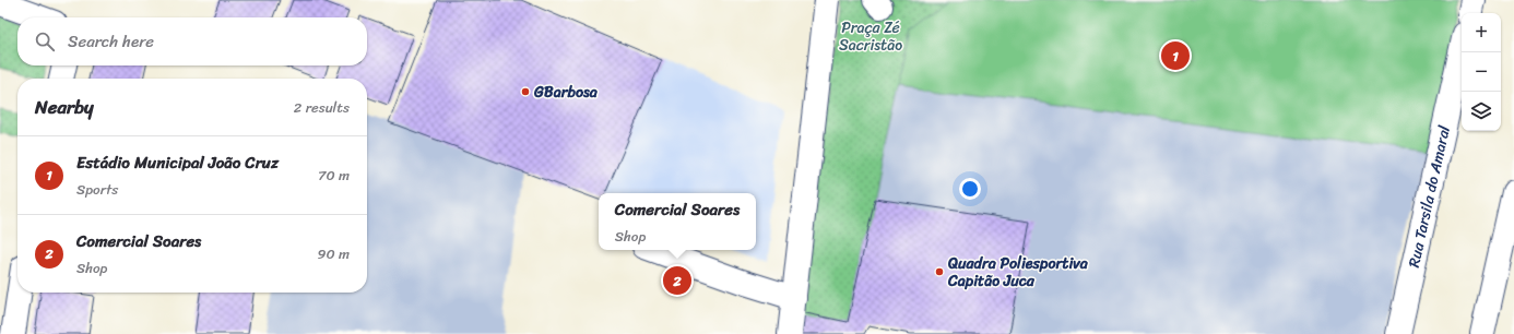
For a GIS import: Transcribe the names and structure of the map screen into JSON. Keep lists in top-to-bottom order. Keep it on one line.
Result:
{"streets":{"street":["Rua Tarsila do Amaral"]},"parks":["Praça Zé Sacristão"],"places":["GBarbosa","Quadra Poliesportiva Capitão Juca"],"page":{"map_buttons":["+","−"],"search":"Search here","pins":["1","2"],"heading":["Nearby","2 results"],"list":[{"mark":"1","name":"Estádio Municipal João Cruz","note":"Sports","value":"70 m"},{"mark":"2","name":"Comercial Soares","note":"Shop","value":"90 m"}],"popup":["Comercial Soares","Shop"]}}
